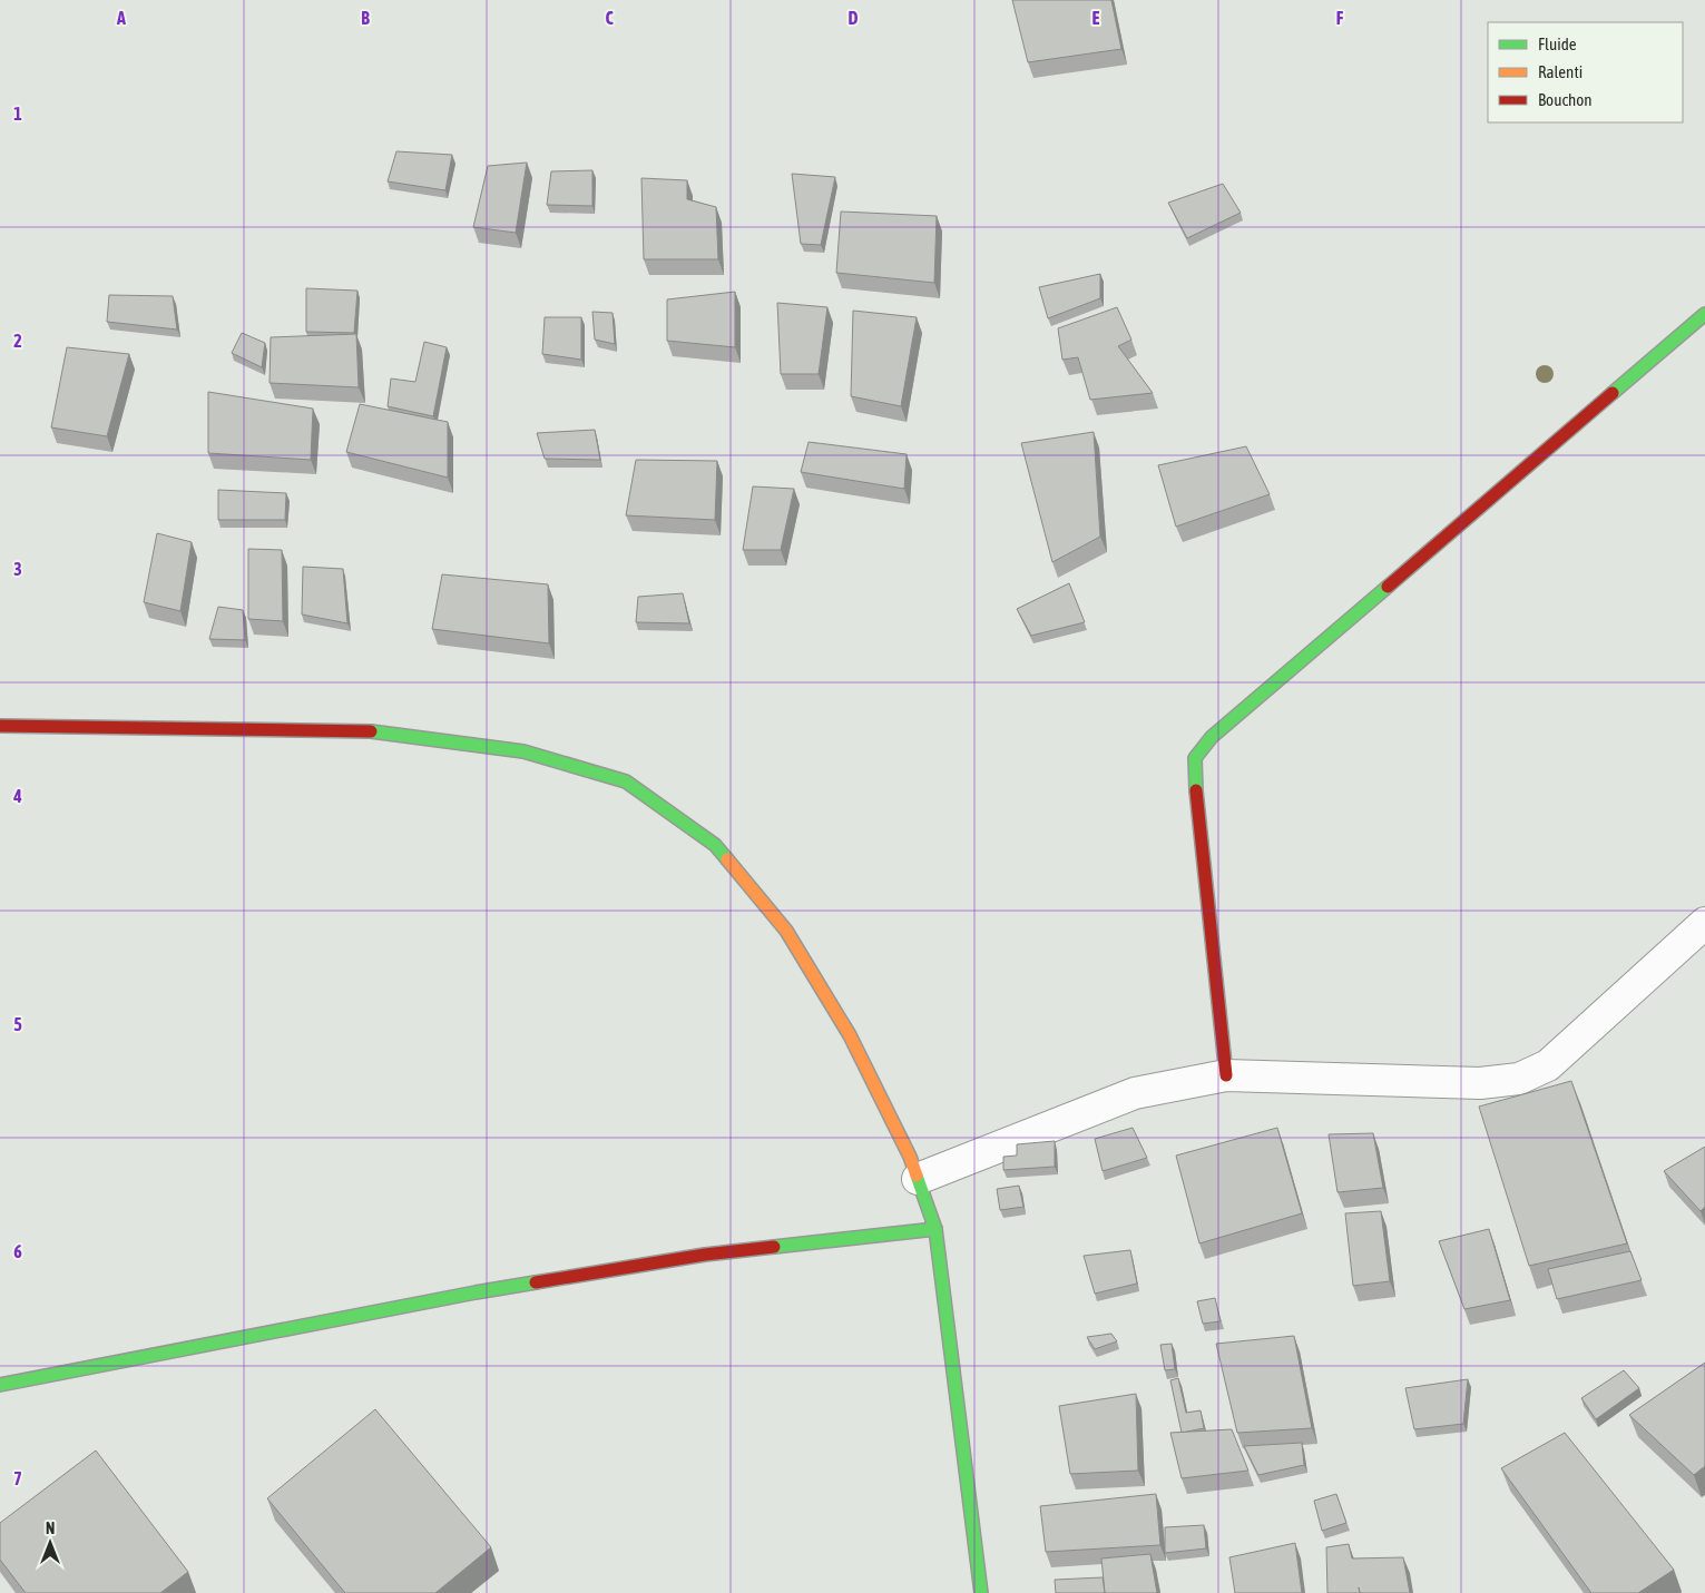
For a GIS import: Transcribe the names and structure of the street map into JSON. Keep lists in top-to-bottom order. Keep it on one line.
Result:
{"legend":["Fluide","Ralenti","Bouchon"],"north":"top","grid":{"columns":["A","B","C","D","E","F"],"rows":["1","2","3","4","5","6","7"]}}
